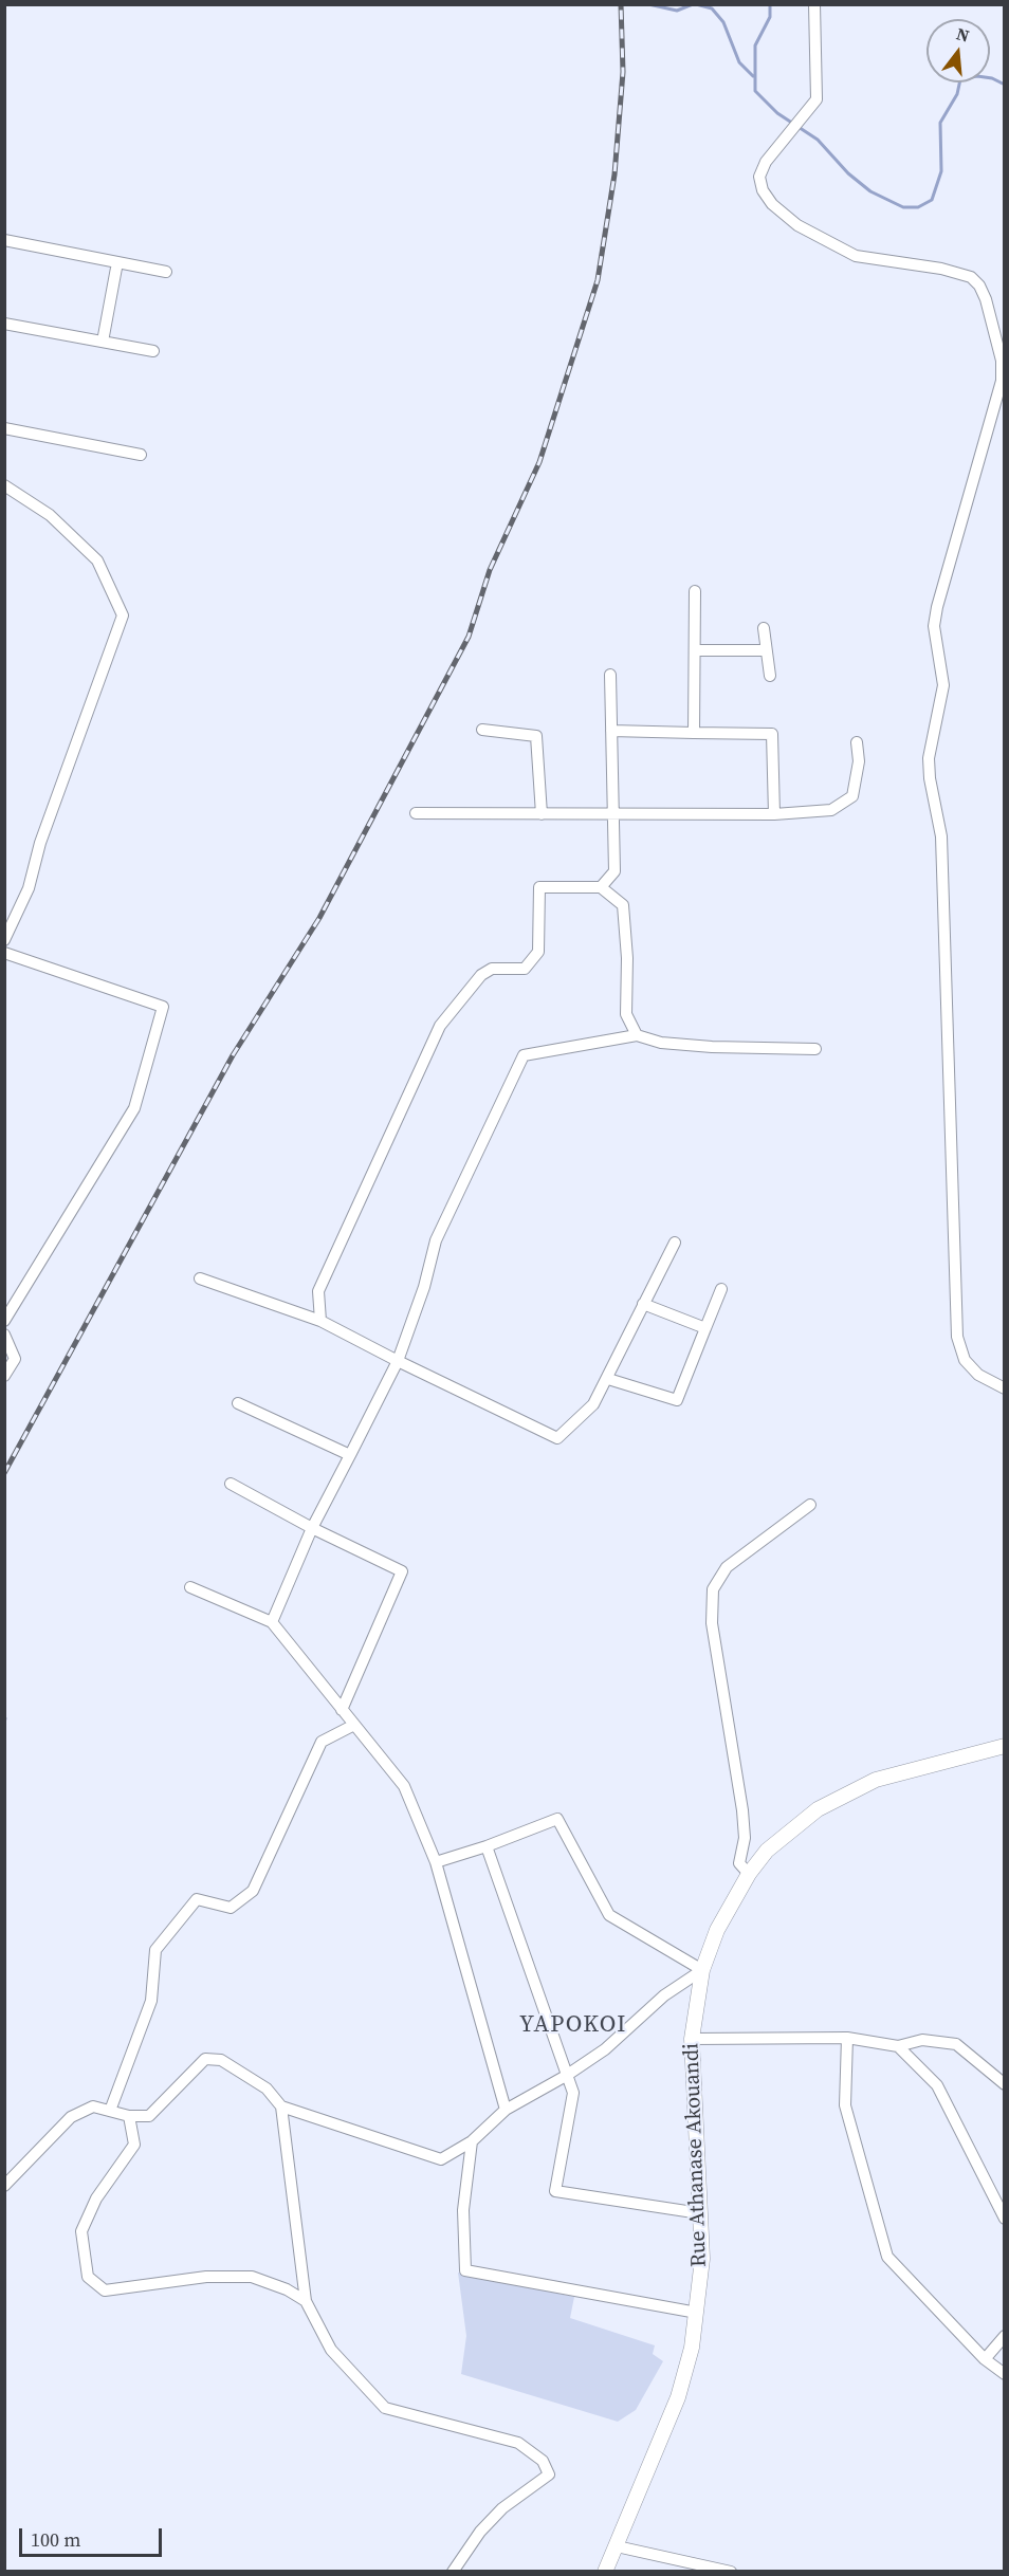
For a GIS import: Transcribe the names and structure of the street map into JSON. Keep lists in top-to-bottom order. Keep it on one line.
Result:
{"streets":{"street":["Rue Athanase Akouandi"]},"districts":["YAPOKOI"],"scale_bar":"100 m","north":"top"}
